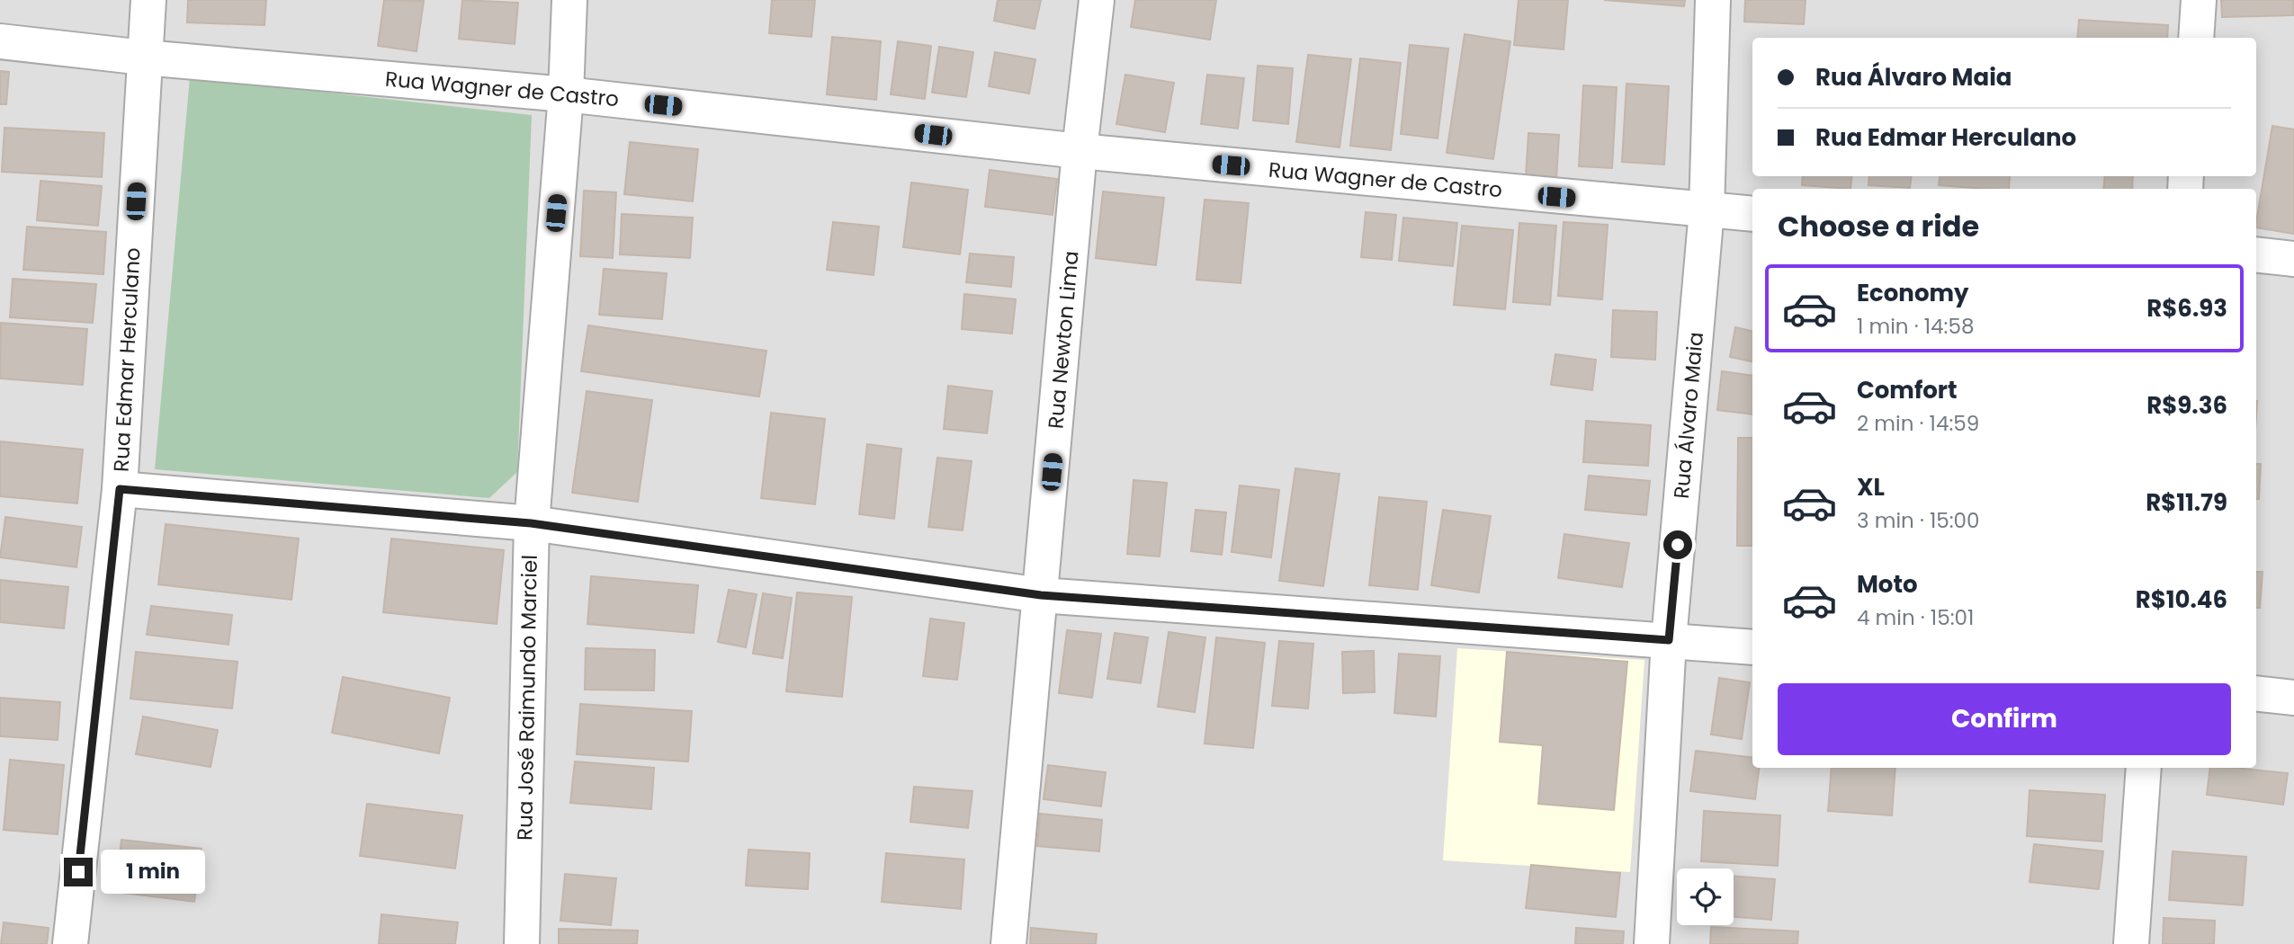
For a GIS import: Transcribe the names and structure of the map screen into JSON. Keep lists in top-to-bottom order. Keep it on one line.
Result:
{"streets":{"street":["Rua Wagner de Castro","Rua Newton Lima","Rua Edmar Herculano","Rua Álvaro Maia","Rua José Raimundo Marciel"]},"crossings":[["Rua Wagner de Castro","Rua Newton Lima"],["Rua Wagner de Castro","Rua Edmar Herculano"],["Rua Wagner de Castro","Rua Álvaro Maia"],["Rua Wagner de Castro","Rua José Raimundo Marciel"]],"page":{"banner":["Rua Álvaro Maia","Rua Edmar Herculano"],"heading":"Choose a ride","list":[{"name":"Economy","note":"1 min · 14:58","value":"R$6.93"},{"name":"Comfort","note":"2 min · 14:59","value":"R$9.36"},{"name":"XL","note":"3 min · 15:00","value":"R$11.79"},{"name":"Moto","note":"4 min · 15:01","value":"R$10.46"}],"buttons":"Confirm","bubble":"1 min"}}
